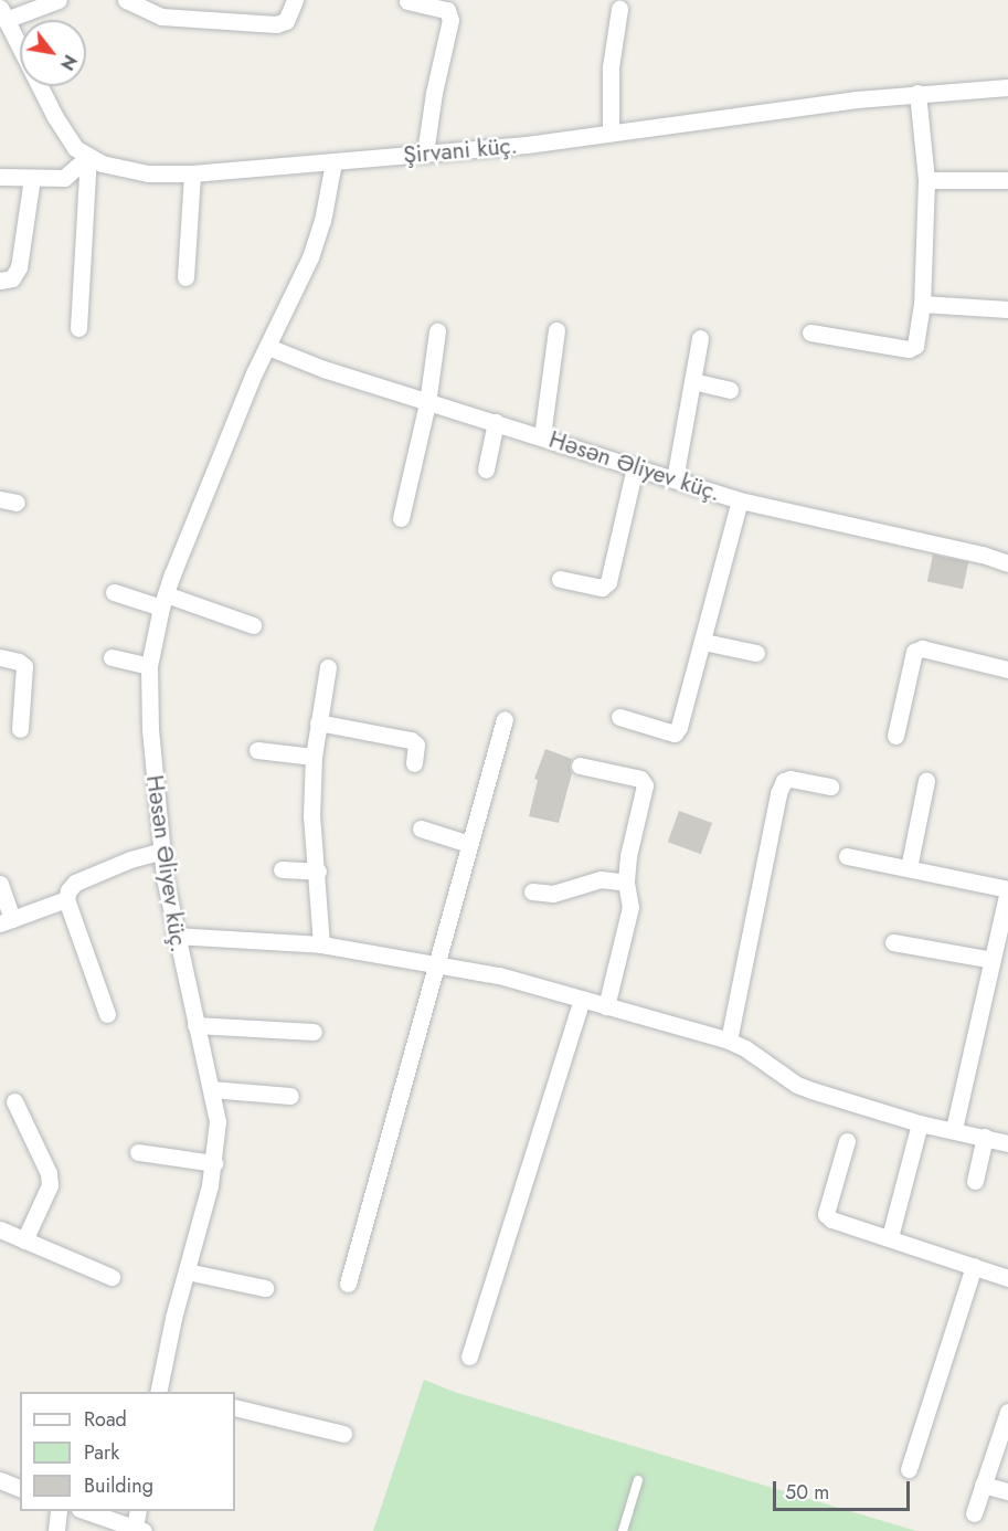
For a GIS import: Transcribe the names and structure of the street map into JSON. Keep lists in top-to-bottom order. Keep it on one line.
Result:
{"streets":{"street":["Şirvani küç.","Həsən Əliyev küç."]},"crossings":[["Şirvani küç.","Həsən Əliyev küç."]],"legend":["Road","Park","Building"],"scale_bar":"50 m","north":"bottom right"}
